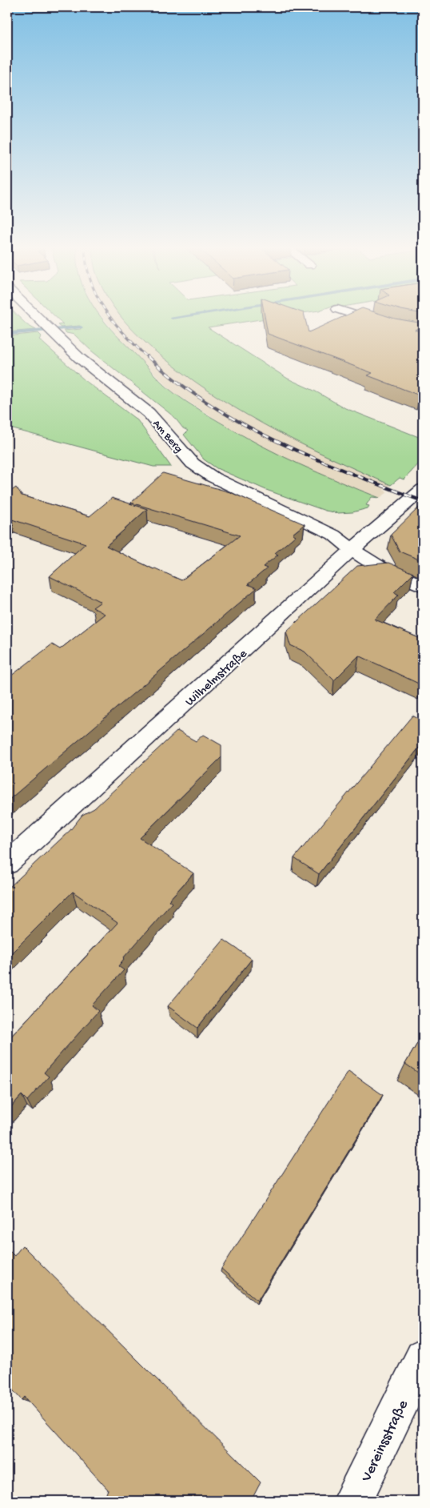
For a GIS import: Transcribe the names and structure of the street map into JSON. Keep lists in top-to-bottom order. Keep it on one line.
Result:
{"streets":{"street":["Am Berg","Wilhelmstraße","Vereinsstraße"]},"crossings":[["Am Berg","Wilhelmstraße"]]}
